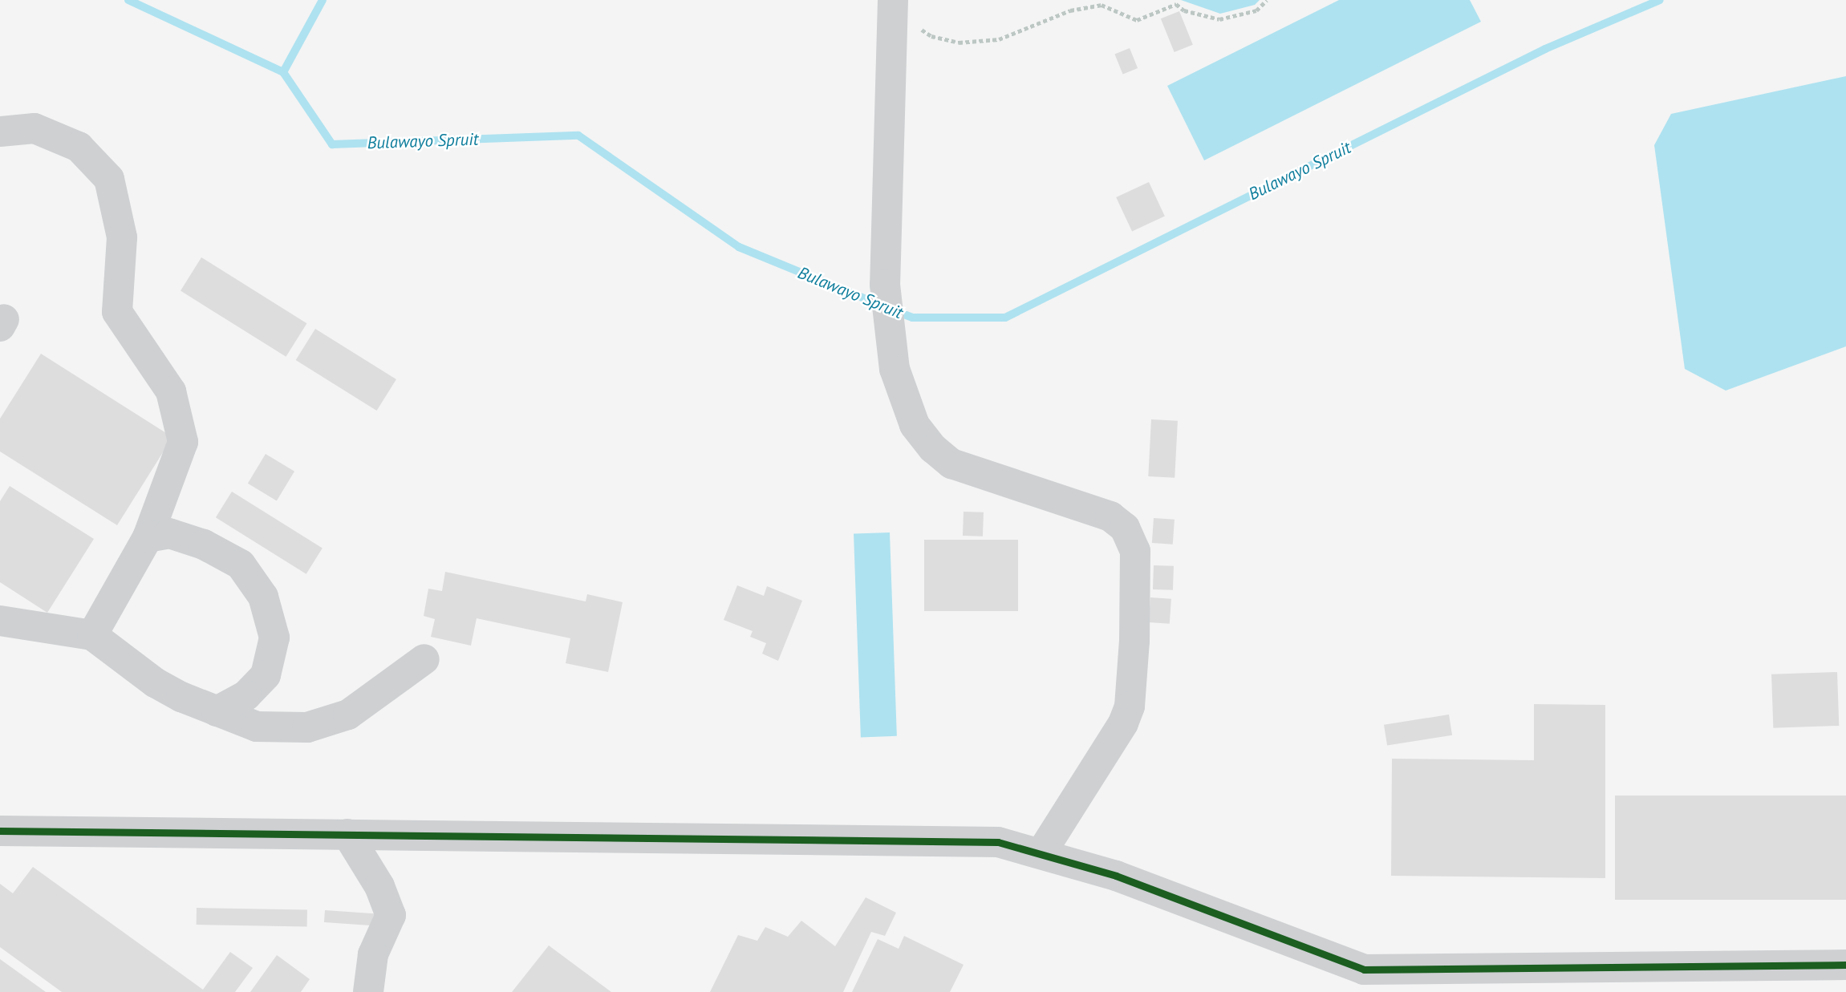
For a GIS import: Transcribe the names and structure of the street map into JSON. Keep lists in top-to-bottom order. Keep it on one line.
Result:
{"water":["Bulawayo Spruit"]}
